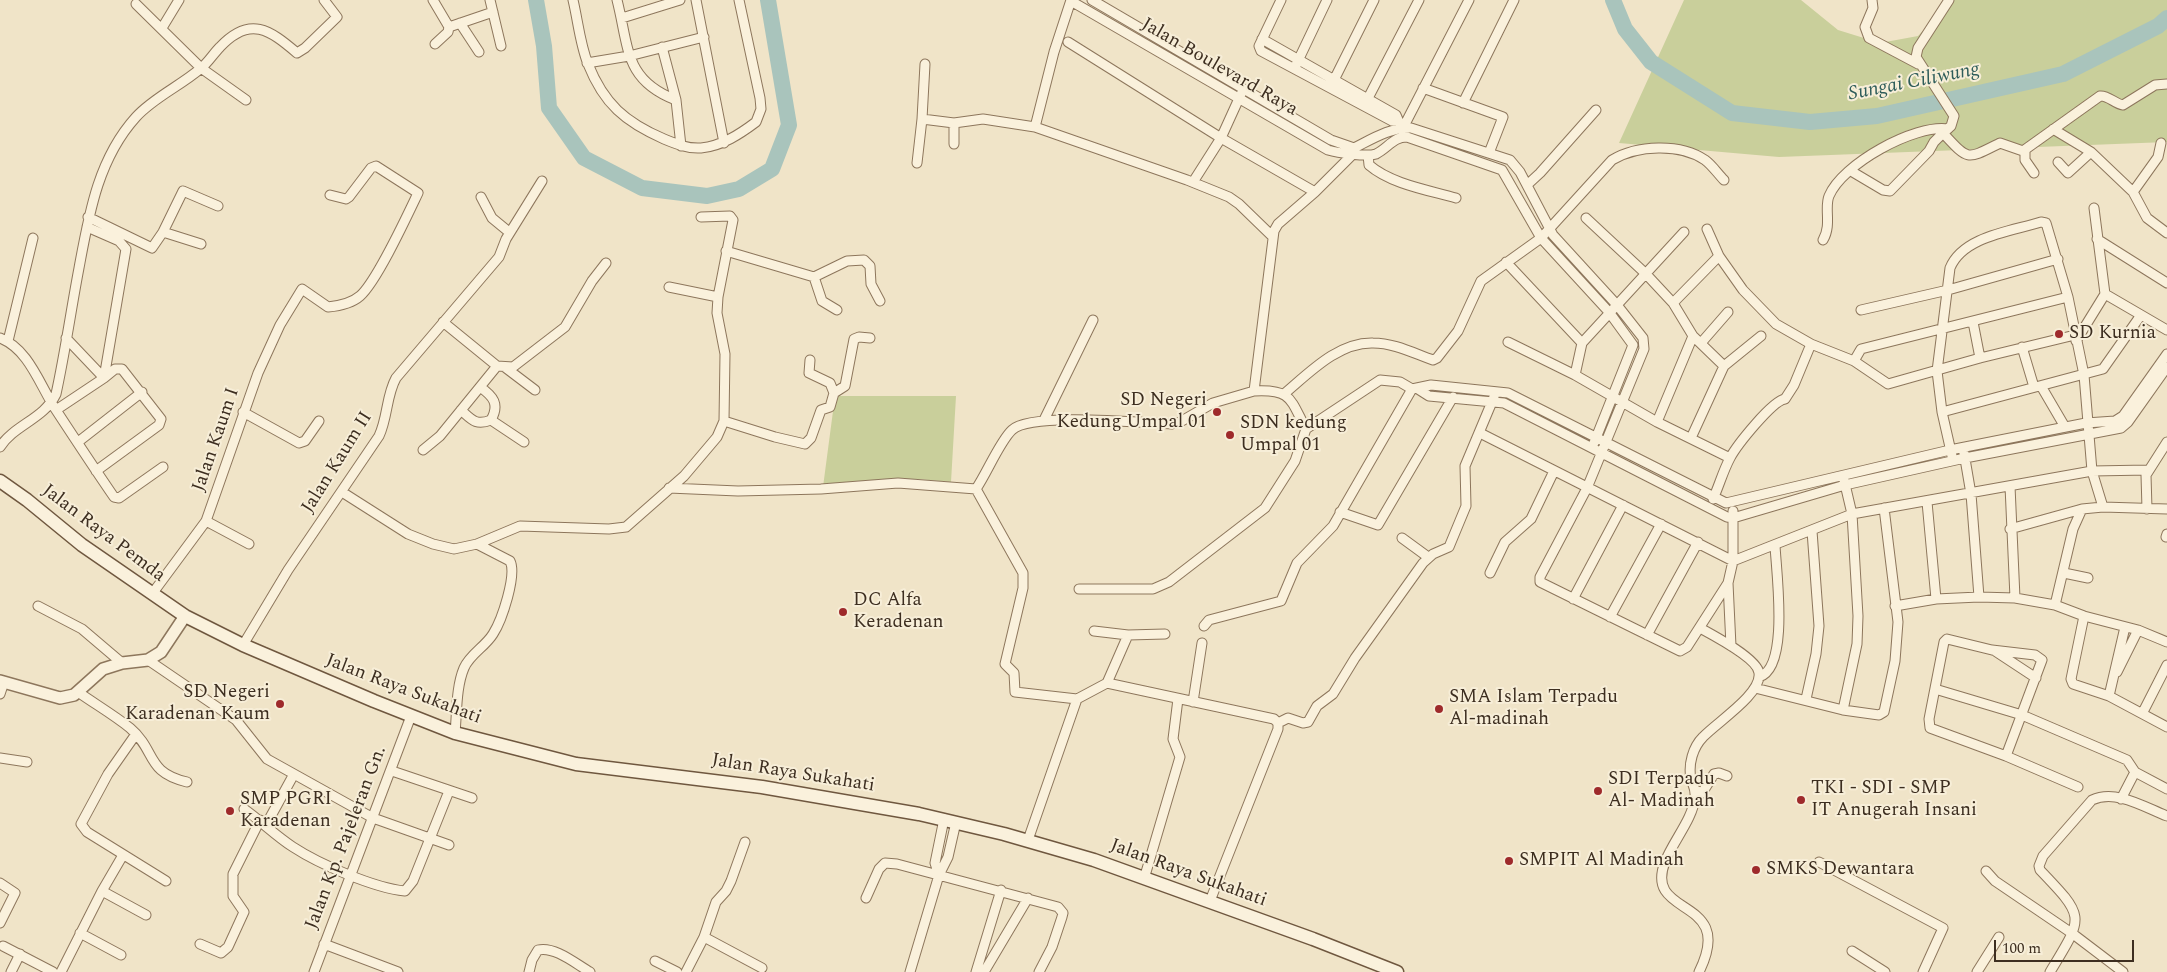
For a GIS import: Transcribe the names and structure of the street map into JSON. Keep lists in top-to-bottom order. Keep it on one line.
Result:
{"streets":{"main road":["Jalan Raya Pemda","Jalan Raya Sukahati"],"street":["Jalan Boulevard Raya","Jalan Kaum I","Jalan Kaum II","Jalan Kp. Pajeleran Gn."]},"crossings":[["Jalan Kaum I","Jalan Raya Pemda"],["Jalan Kaum II","Jalan Raya Sukahati"],["Jalan Raya Pemda","Jalan Raya Sukahati"],["Jalan Raya Sukahati","Jalan Kp. Pajeleran Gn."]],"water":["Sungai Ciliwung"],"places":["SD Kurnia","SD Negeri Kedung Umpal 01","SDN kedung Umpal 01","DC Alfa Keradenan","SD Negeri Karadenan Kaum","SMA Islam Terpadu Al-madinah","SDI Terpadu Al- Madinah","TKI - SDI - SMP IT Anugerah Insani","SMP PGRI Karadenan","SMPIT Al Madinah","SMKS Dewantara"],"scale_bar":"100 m"}
